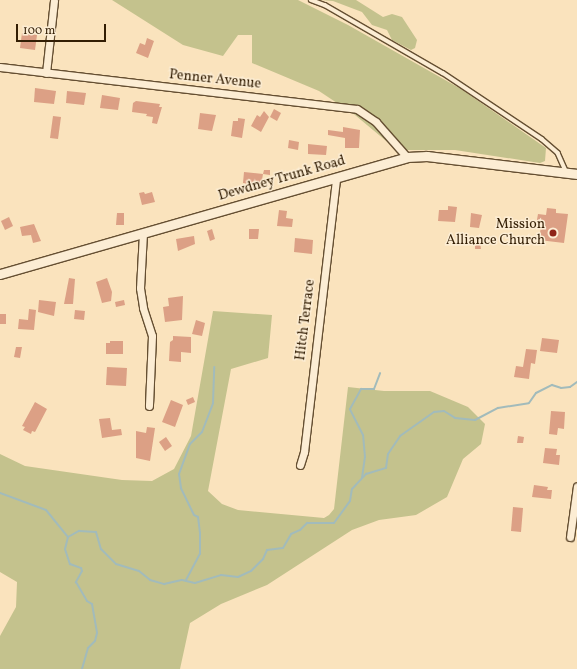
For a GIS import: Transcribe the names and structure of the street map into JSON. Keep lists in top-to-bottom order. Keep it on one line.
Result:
{"streets":{"main road":["Dewdney Trunk Road"],"street":["Penner Avenue","Hitch Terrace"]},"crossings":[["Penner Avenue","Dewdney Trunk Road"],["Dewdney Trunk Road","Hitch Terrace"]],"places":["Mission Alliance Church"],"scale_bar":"100 m"}
